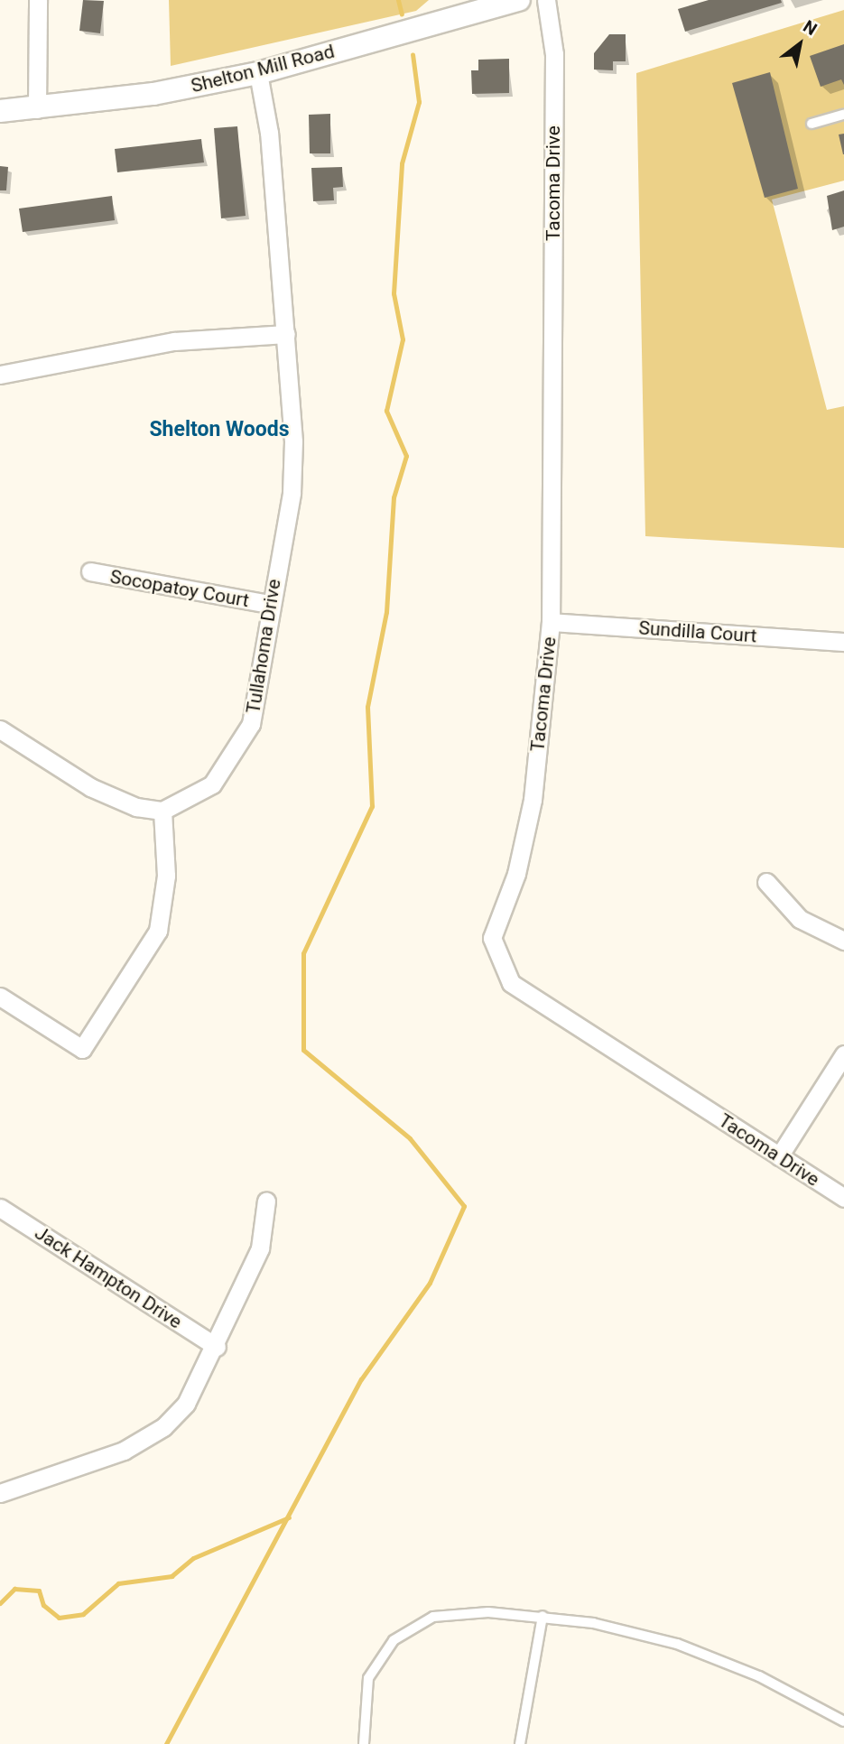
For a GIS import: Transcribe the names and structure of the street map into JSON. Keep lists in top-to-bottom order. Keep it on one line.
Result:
{"streets":{"street":["Shelton Mill Road","Tacoma Drive","Socopatoy Court","Sundilla Court","Tullahoma Drive","Jack Hampton Drive"]},"crossings":[["Shelton Mill Road","Tullahoma Drive"],["Tacoma Drive","Sundilla Court"],["Socopatoy Court","Tullahoma Drive"]],"districts":["Shelton Woods"],"north":"top right"}
